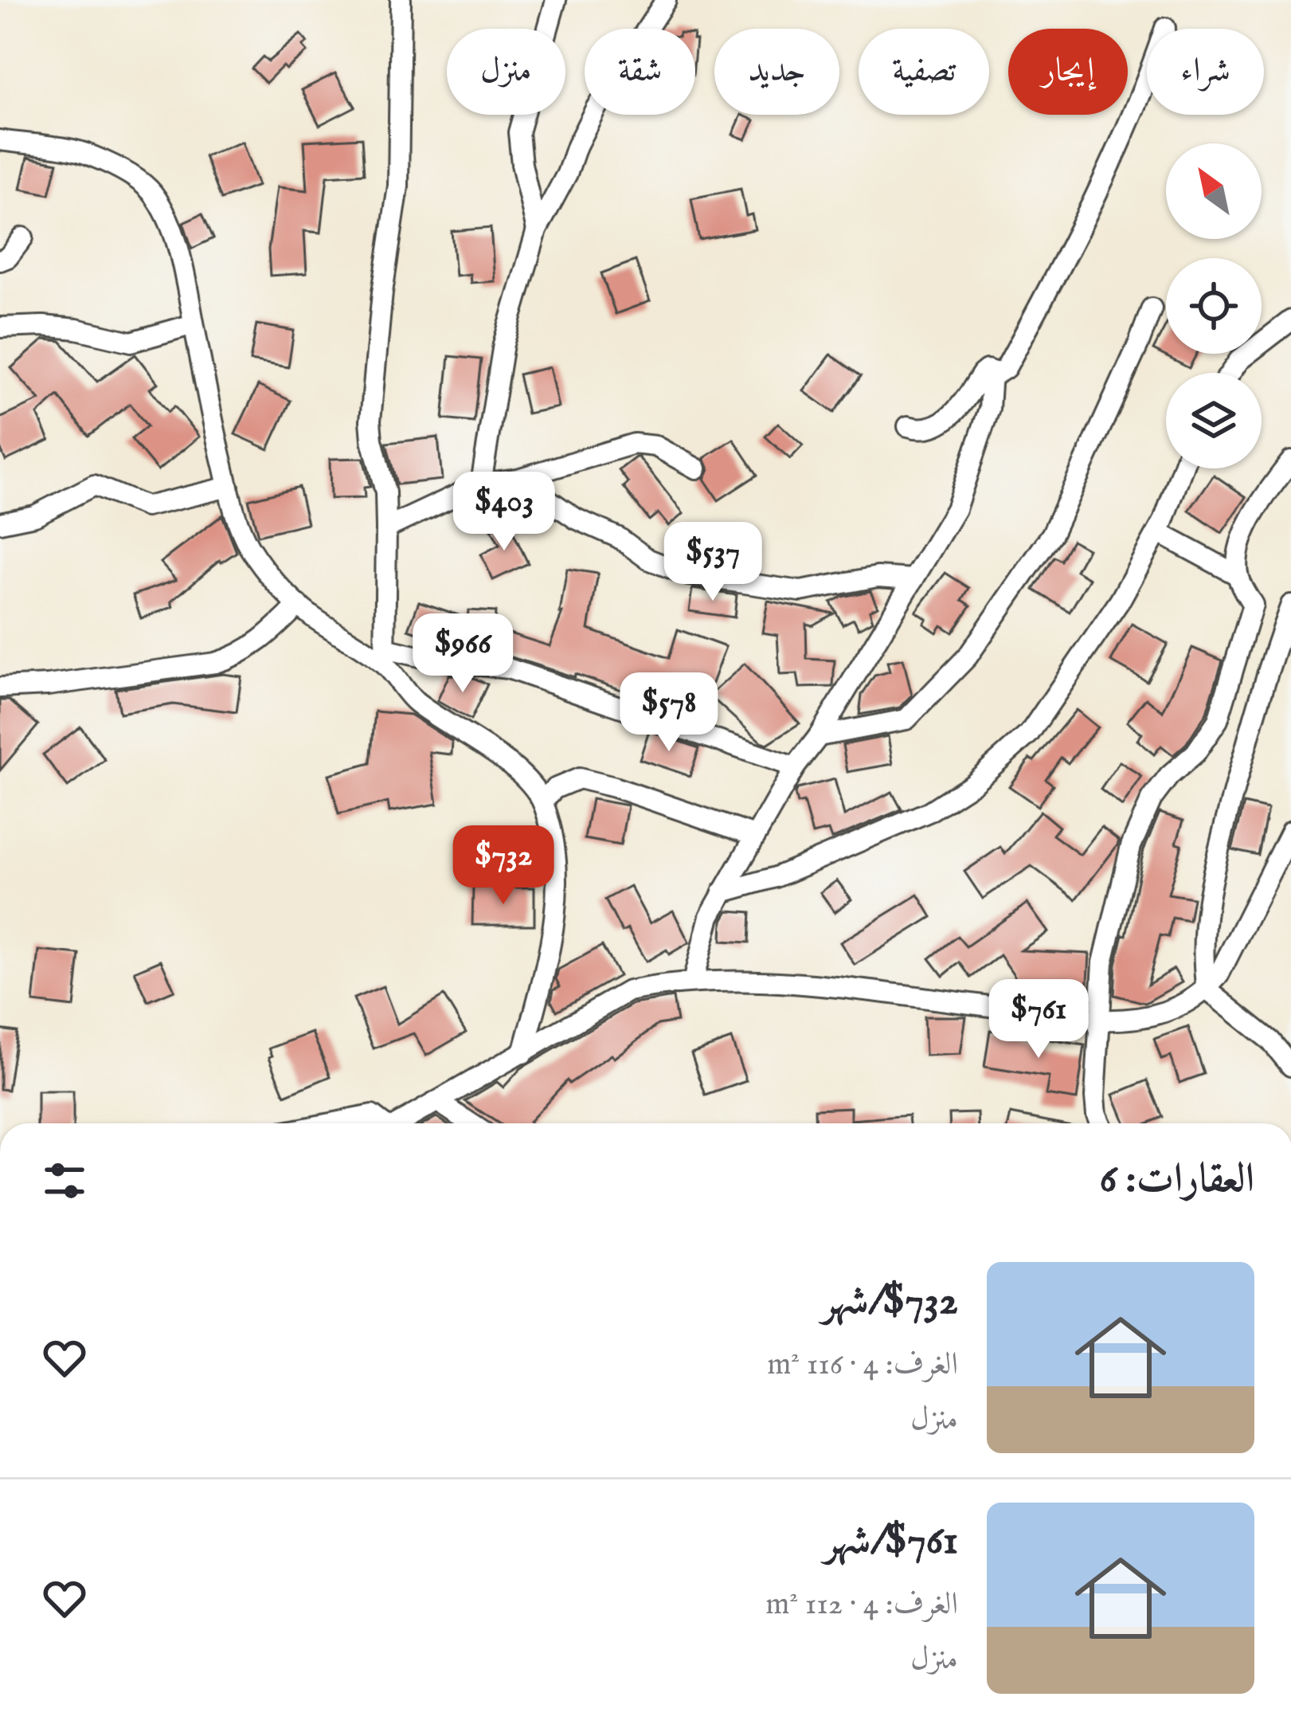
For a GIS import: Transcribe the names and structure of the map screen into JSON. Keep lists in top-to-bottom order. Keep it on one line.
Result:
{"north":"top left","page":{"chip":["شراء","إيجار","تصفية","جديد","شقة","منزل"],"price":["$403","$537","$966","$578","$732","$761"],"heading":"العقارات: 6","list":[{"name":"$732/شهر","note":"الغرف: 4 · 116 m² · منزل"},{"name":"$761/شهر","note":"الغرف: 4 · 112 m² · منزل"}]}}
